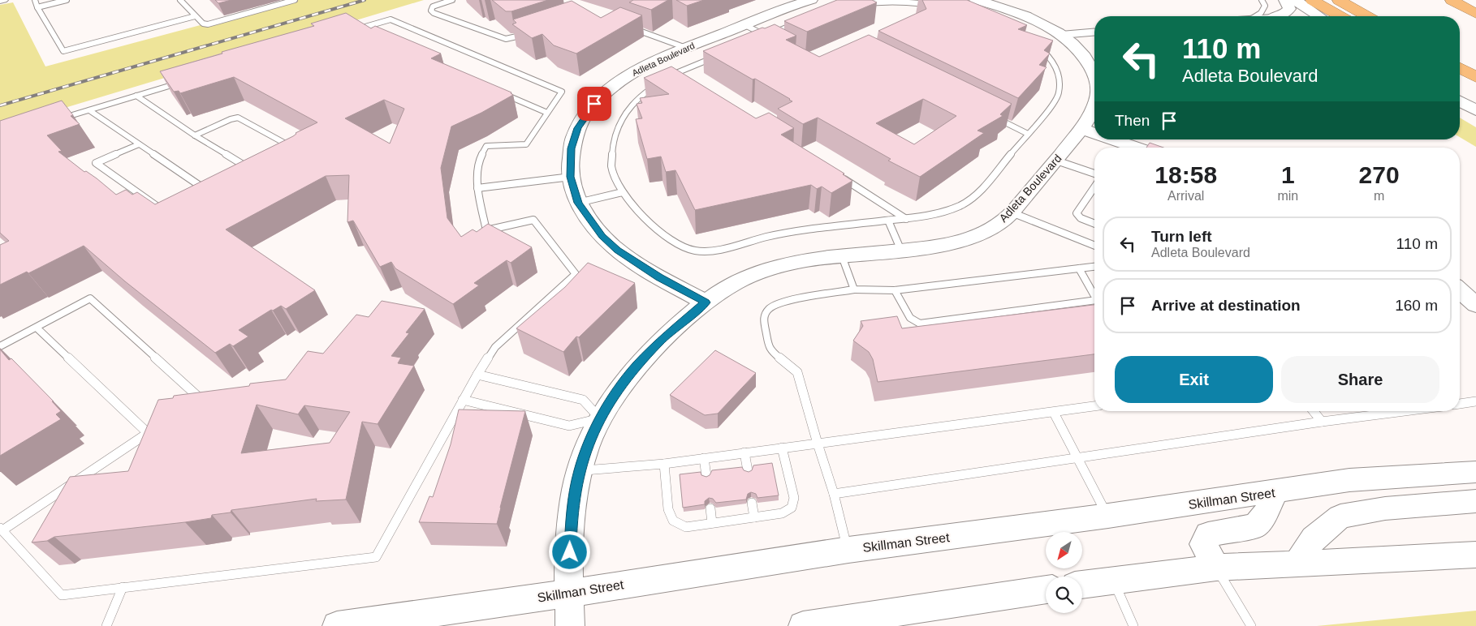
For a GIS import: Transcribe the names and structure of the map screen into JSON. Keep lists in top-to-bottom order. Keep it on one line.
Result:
{"streets":{"street":["Adleta Boulevard","Skillman Street"]},"crossings":[["Adleta Boulevard","Skillman Street"]],"north":"bottom left","page":{"turn":["110 m","Adleta Boulevard"],"then":"Then","eta":["18:58","Arrival","1","min","270","m"],"list":[{"name":"Turn left","note":"Adleta Boulevard","value":"110 m"},{"name":"Arrive at destination","value":"160 m"}],"buttons":["Exit","Share"]}}
